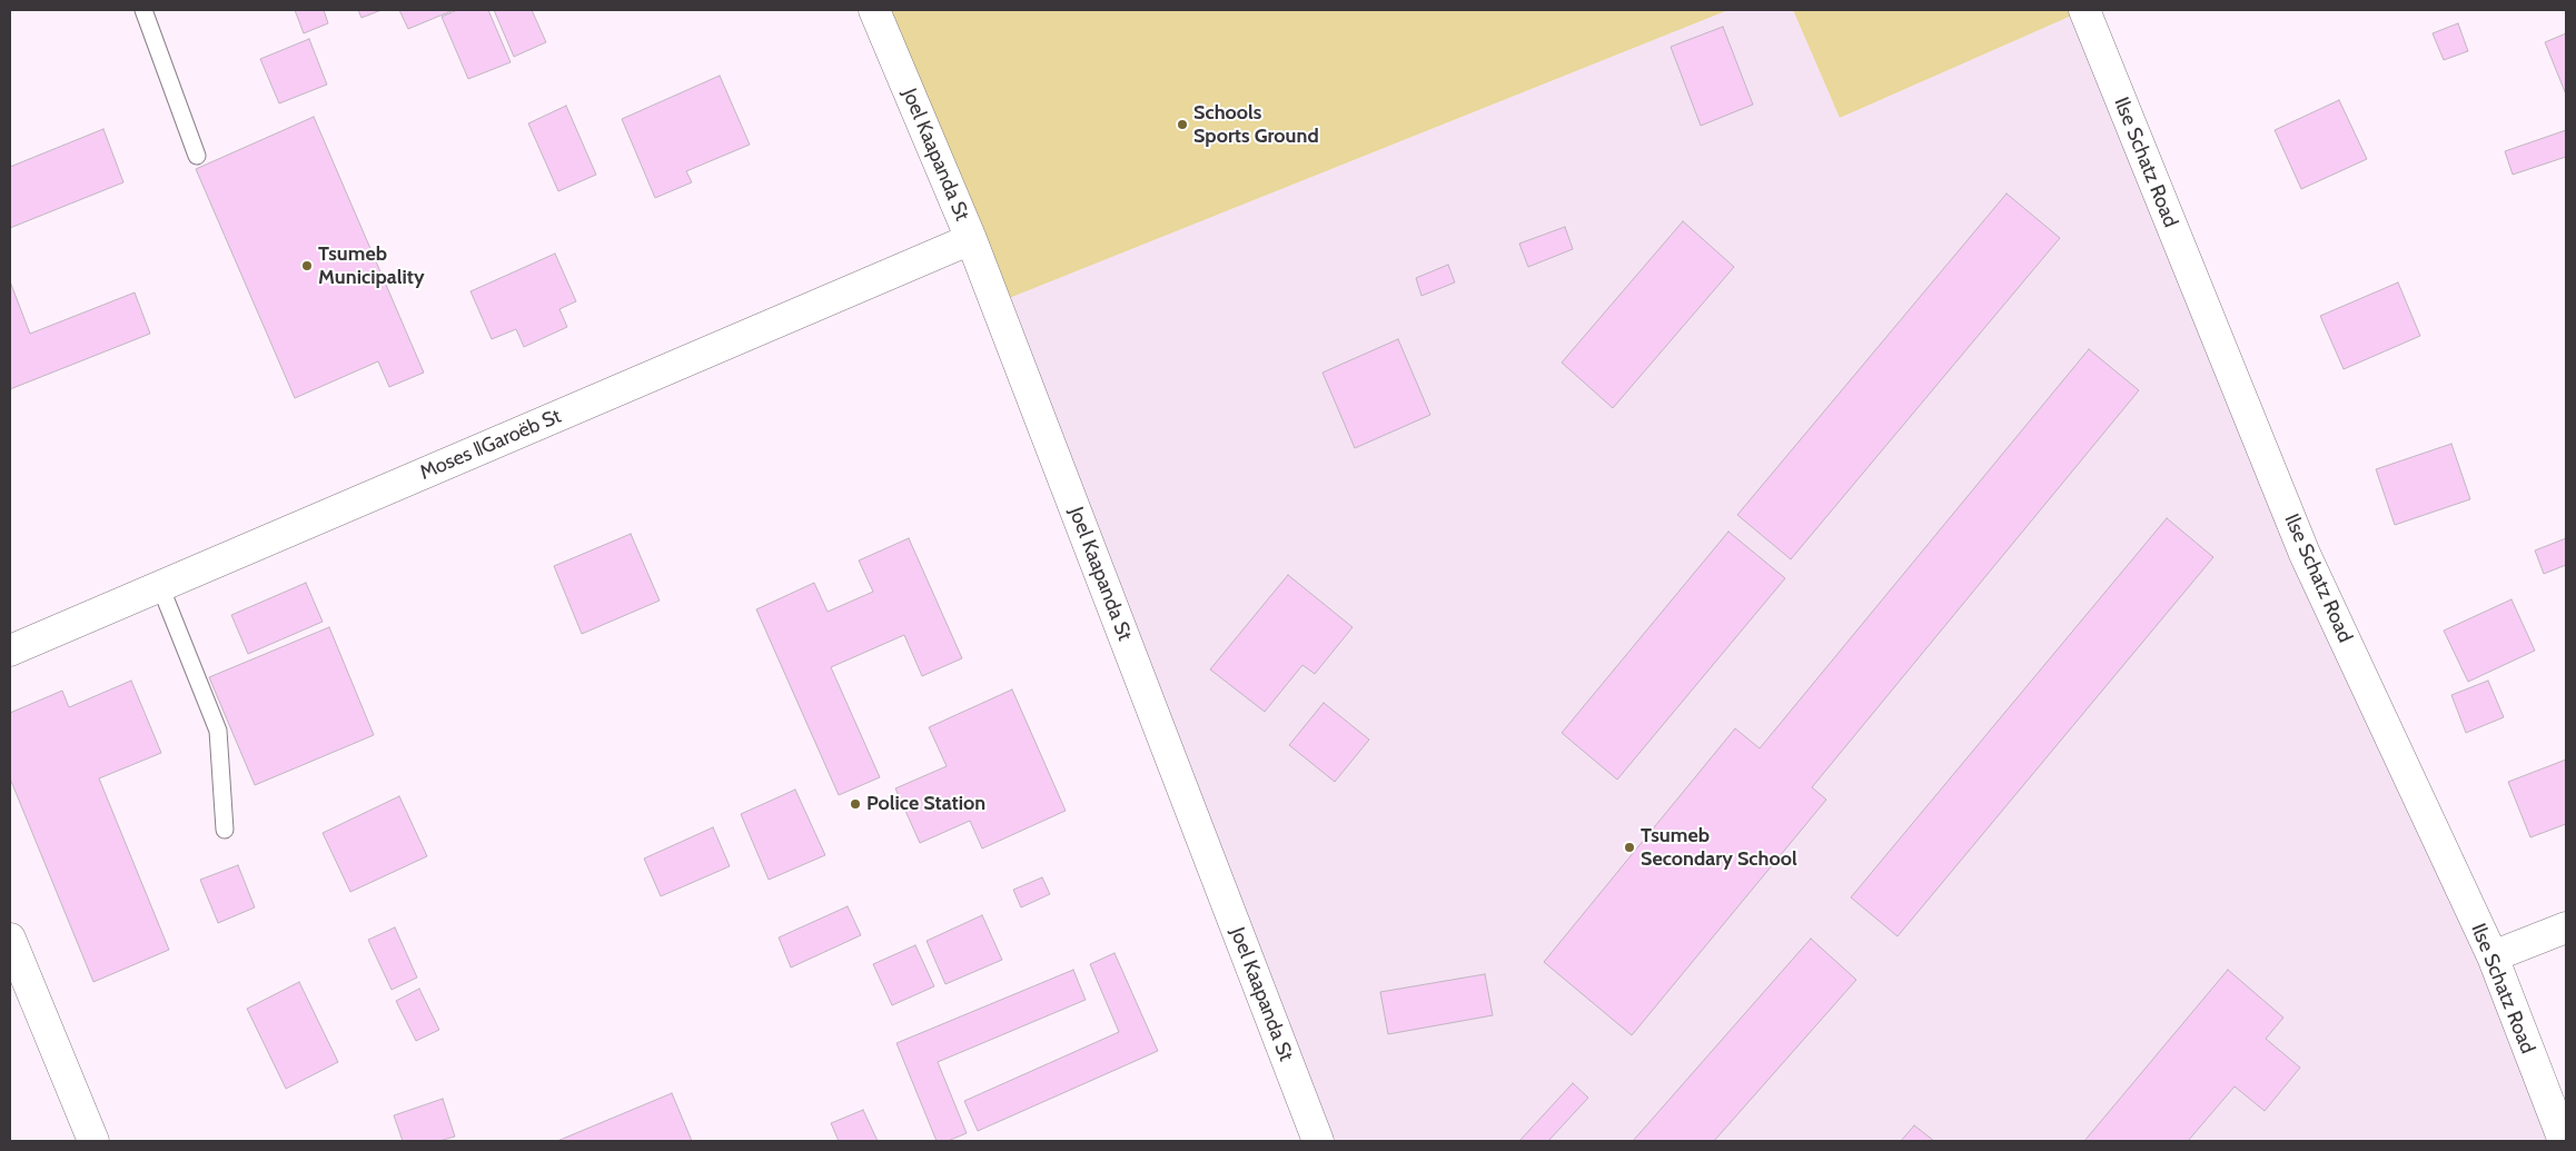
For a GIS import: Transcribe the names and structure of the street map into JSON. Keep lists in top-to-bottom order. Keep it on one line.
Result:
{"streets":{"street":["Joel Kaapanda St","Ilse Schatz Road","Moses ǁGaroëb St"]},"crossings":[["Joel Kaapanda St","Moses ǁGaroëb St"]],"places":["Schools Sports Ground","Tsumeb Municipality","Police Station","Tsumeb Secondary School"]}
